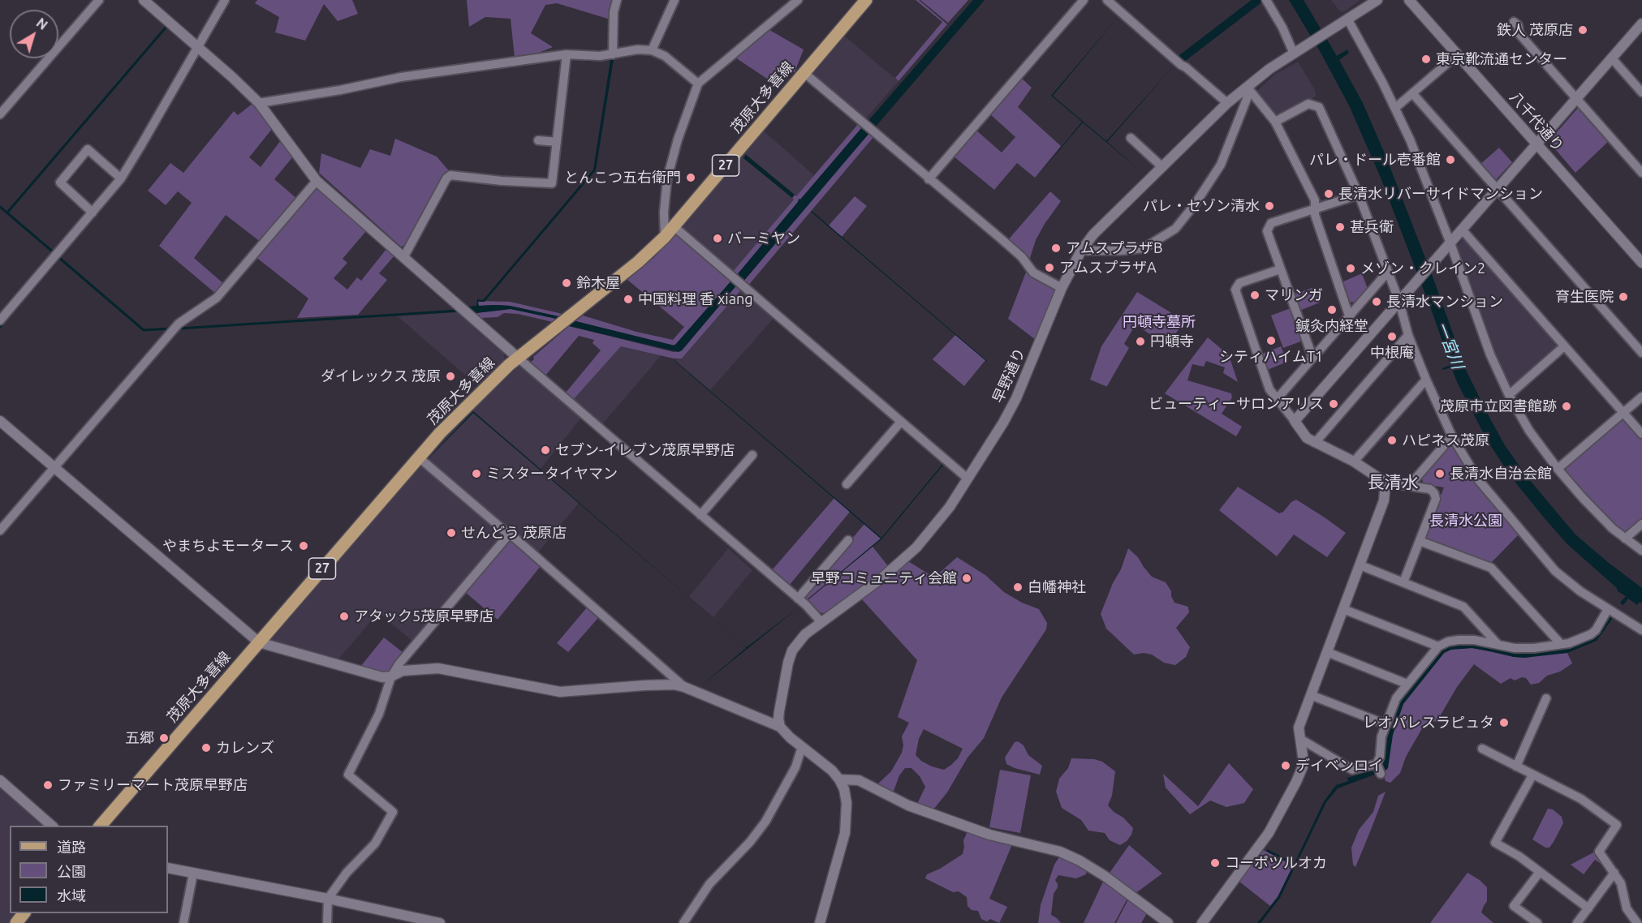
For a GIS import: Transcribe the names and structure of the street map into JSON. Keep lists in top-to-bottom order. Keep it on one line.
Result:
{"streets":{"main road":["茂原大多喜線","27"],"street":["八千代通り","早野通り"]},"districts":["長清水"],"water":["一宮川"],"parks":["円頓寺墓所","長清水公園"],"places":["鉄人 茂原店","東京靴流通センター","パレ・ドール壱番館","とんこつ五右衛門","長清水リバーサイドマンション","パレ・セゾン清水","甚兵衛","バーミヤン","アムスプラザB","アムスプラザA","メゾン・クレイン2","鈴木屋","マリンガ","育生医院","中国料理 香 xiang","長清水マンション","鍼灸内経堂","中根庵","シティハイムT1","円頓寺","ダイレックス 茂原","ビューティーサロンアリス","茂原市立図書館跡","ハピネス茂原","セブン-イレブン茂原早野店","ミスタータイヤマン","長清水自治会館","せんどう 茂原店","やまちよモータース","早野コミュニティ会館","白幡神社","アタック5茂原早野店","レオパレスラピュタ","五郷","カレンズ","デイベンロイ","ファミリーマート茂原早野店","コーポツルオカ"],"legend":["道路","公園","水域"],"north":"top right"}
